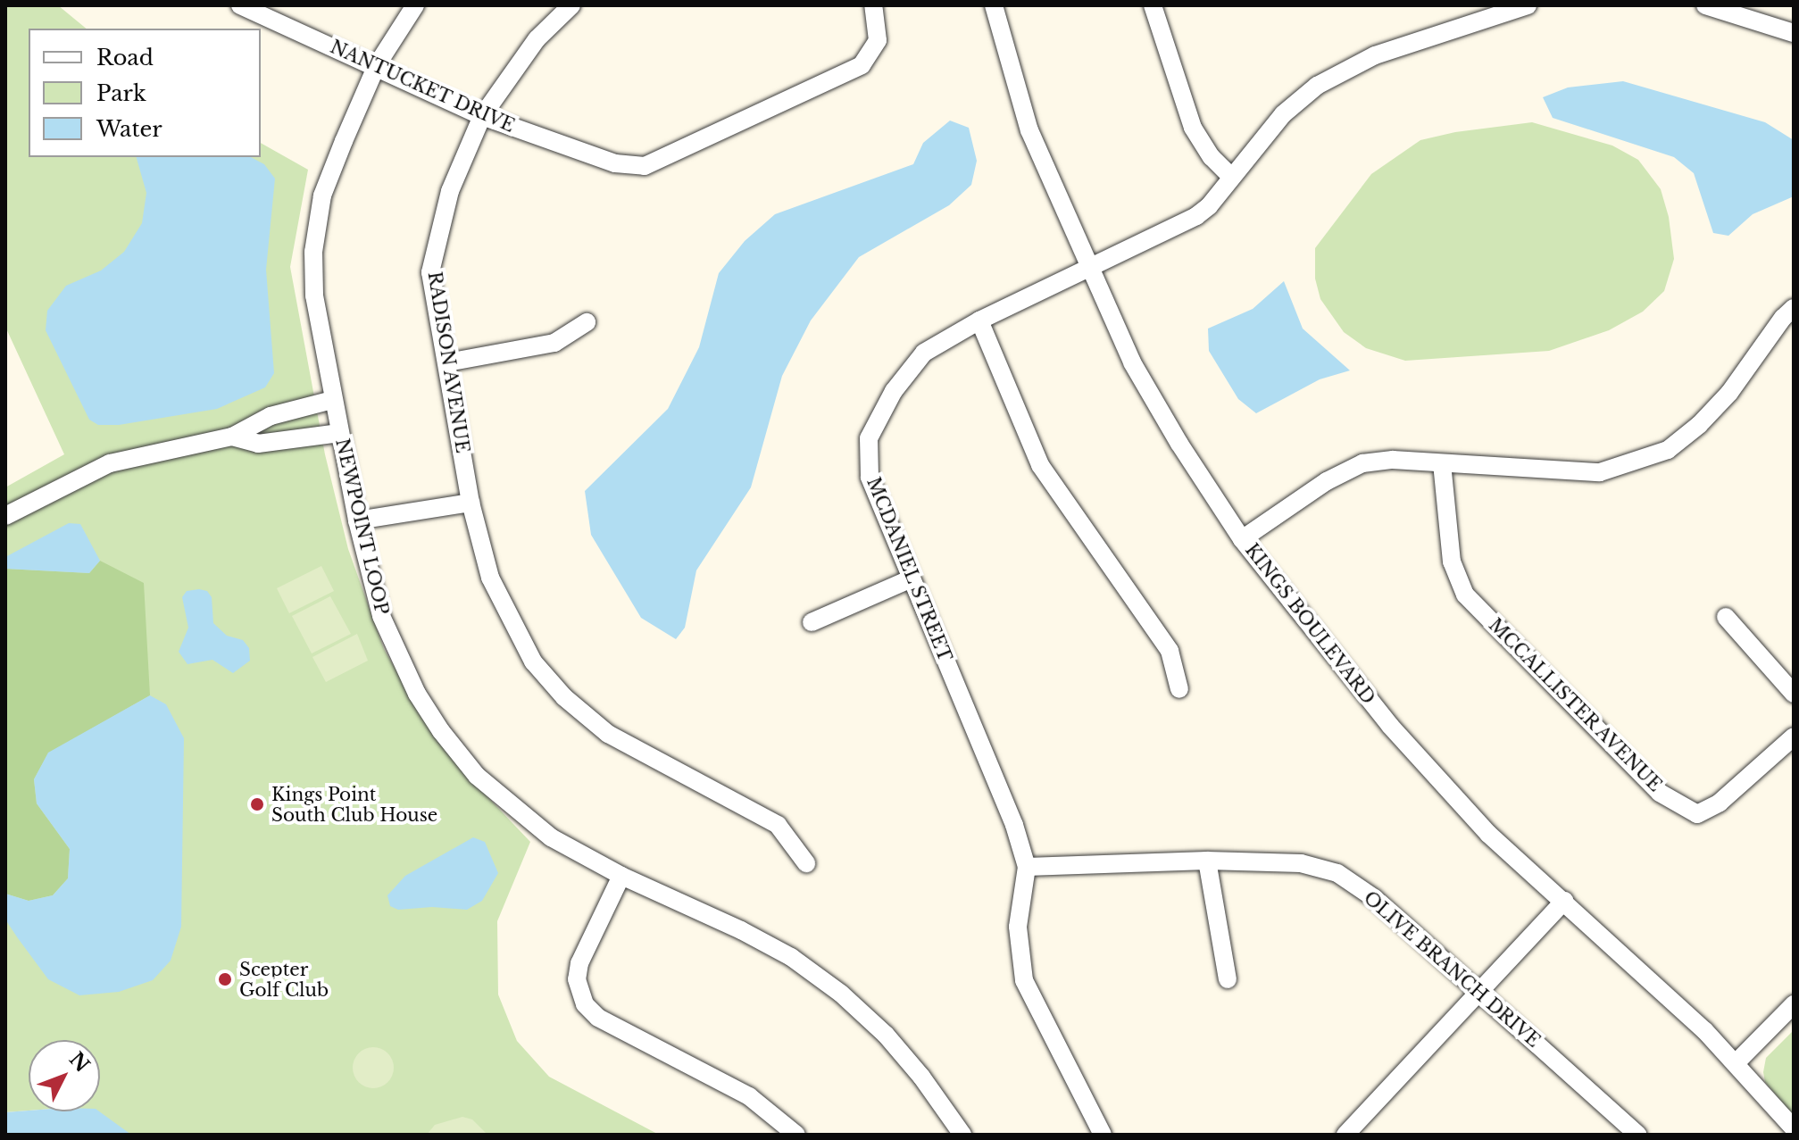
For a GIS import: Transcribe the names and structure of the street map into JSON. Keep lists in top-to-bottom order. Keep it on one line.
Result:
{"streets":{"street":["NANTUCKET DRIVE","RADISON AVENUE","NEWPOINT LOOP","MCDANIEL STREET","KINGS BOULEVARD","MCCALLISTER AVENUE","OLIVE BRANCH DRIVE"]},"crossings":[["NANTUCKET DRIVE","RADISON AVENUE"],["NANTUCKET DRIVE","NEWPOINT LOOP"],["MCDANIEL STREET","KINGS BOULEVARD"],["MCDANIEL STREET","OLIVE BRANCH DRIVE"]],"places":["Kings Point South Club House","Scepter Golf Club"],"legend":["Road","Park","Water"],"north":"top right"}
